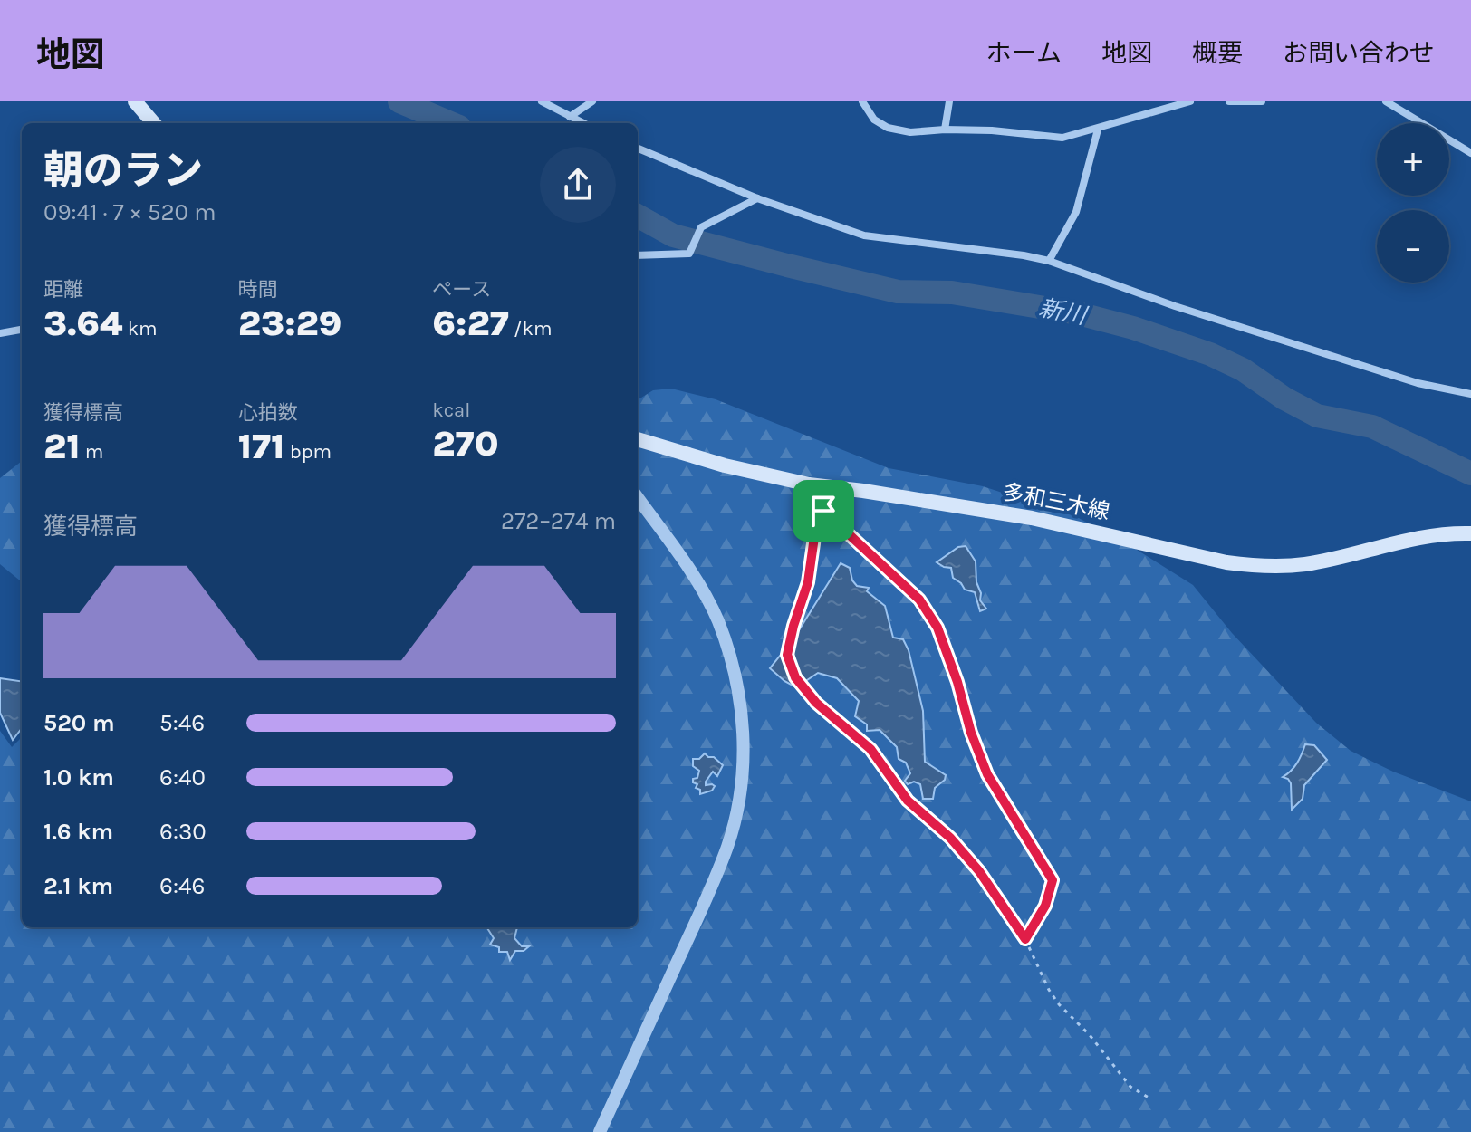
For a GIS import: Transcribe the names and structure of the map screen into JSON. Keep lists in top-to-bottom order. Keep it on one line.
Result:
{"streets":{"main road":["多和三木線"]},"water":["新川"],"page":{"header":"地図","nav":["ホーム","地図","概要","お問い合わせ"],"map_buttons":["+","−"],"heading":["朝のラン","09:41 · 7 × 520 m"],"stats":[["距離","3.64 km"],["時間","23:29"],["ペース","6:27 /km"],["獲得標高","21 m"],["心拍数","171 bpm"],["kcal","270"]],"chart":["獲得標高","272–274 m"],"list":[{"name":"520 m","note":"5:46"},{"name":"1.0 km","note":"6:40"},{"name":"1.6 km","note":"6:30"},{"name":"2.1 km","note":"6:46"}]}}
